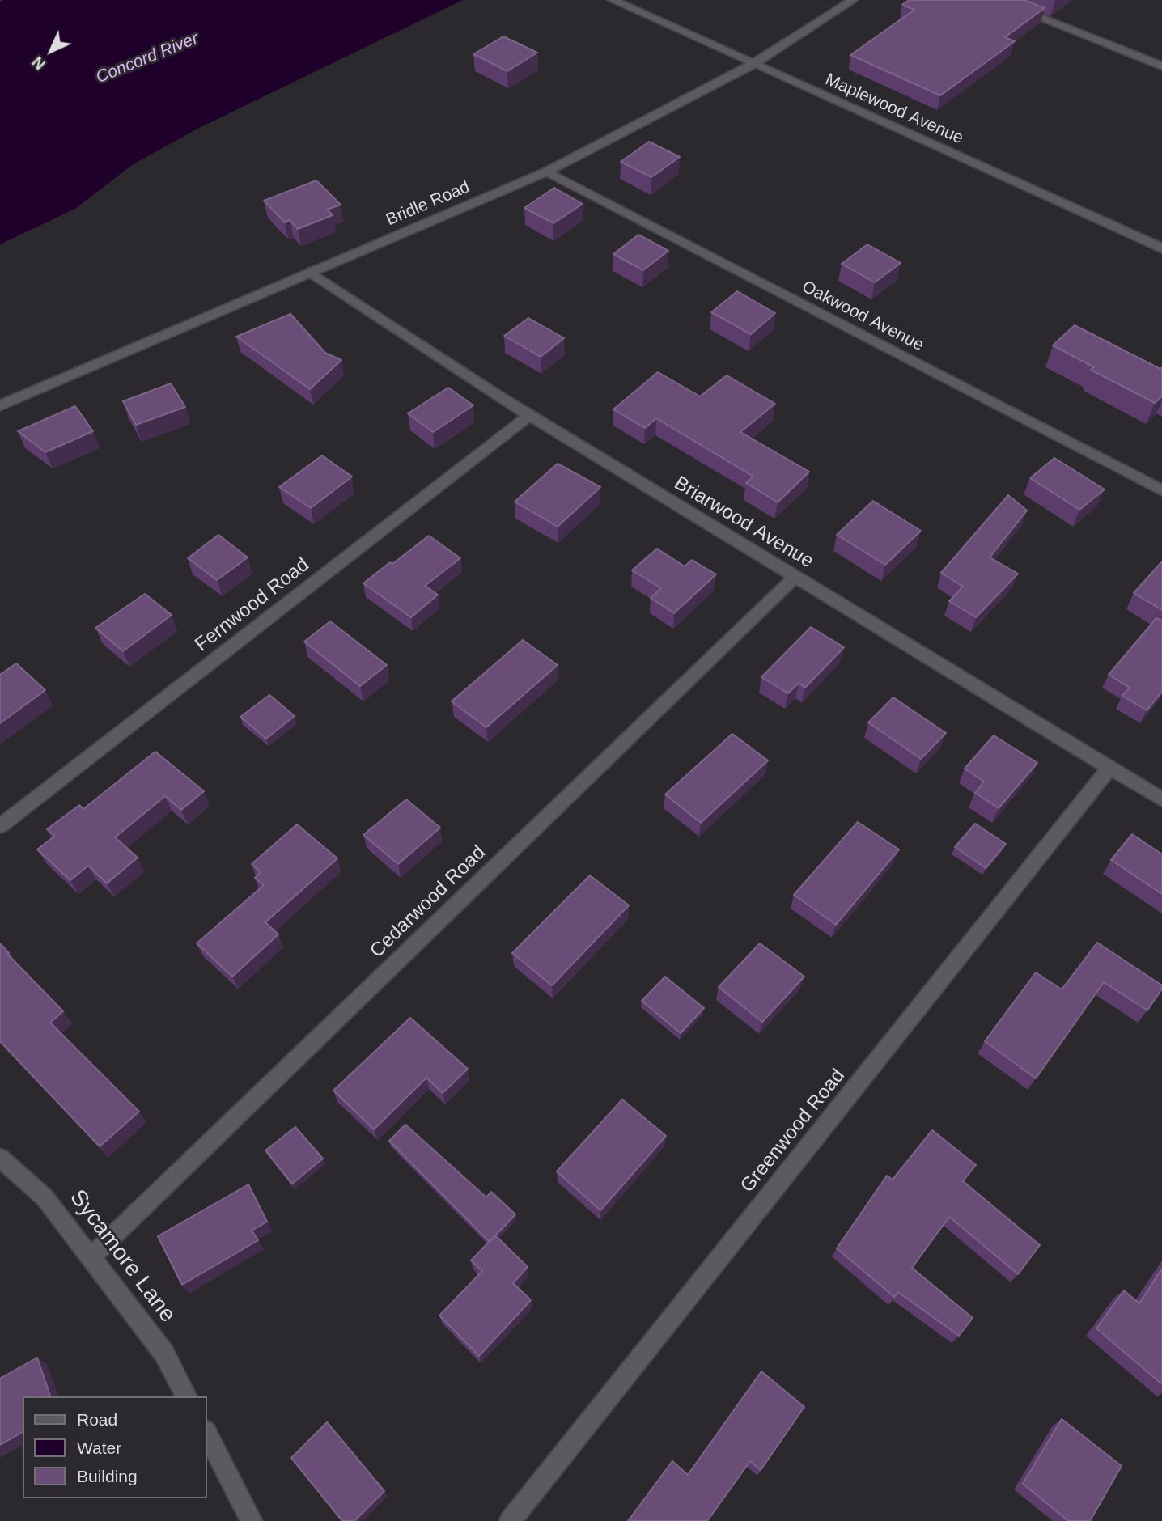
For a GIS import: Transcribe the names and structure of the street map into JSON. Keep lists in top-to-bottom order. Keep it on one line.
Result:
{"streets":{"street":["Maplewood Avenue","Bridle Road","Oakwood Avenue","Briarwood Avenue","Fernwood Road","Cedarwood Road","Greenwood Road","Sycamore Lane"]},"crossings":[["Maplewood Avenue","Bridle Road"],["Bridle Road","Oakwood Avenue"],["Bridle Road","Briarwood Avenue"],["Briarwood Avenue","Fernwood Road"],["Briarwood Avenue","Cedarwood Road"],["Briarwood Avenue","Greenwood Road"],["Cedarwood Road","Sycamore Lane"]],"water":["Concord River"],"legend":["Road","Water","Building"],"north":"bottom left"}
